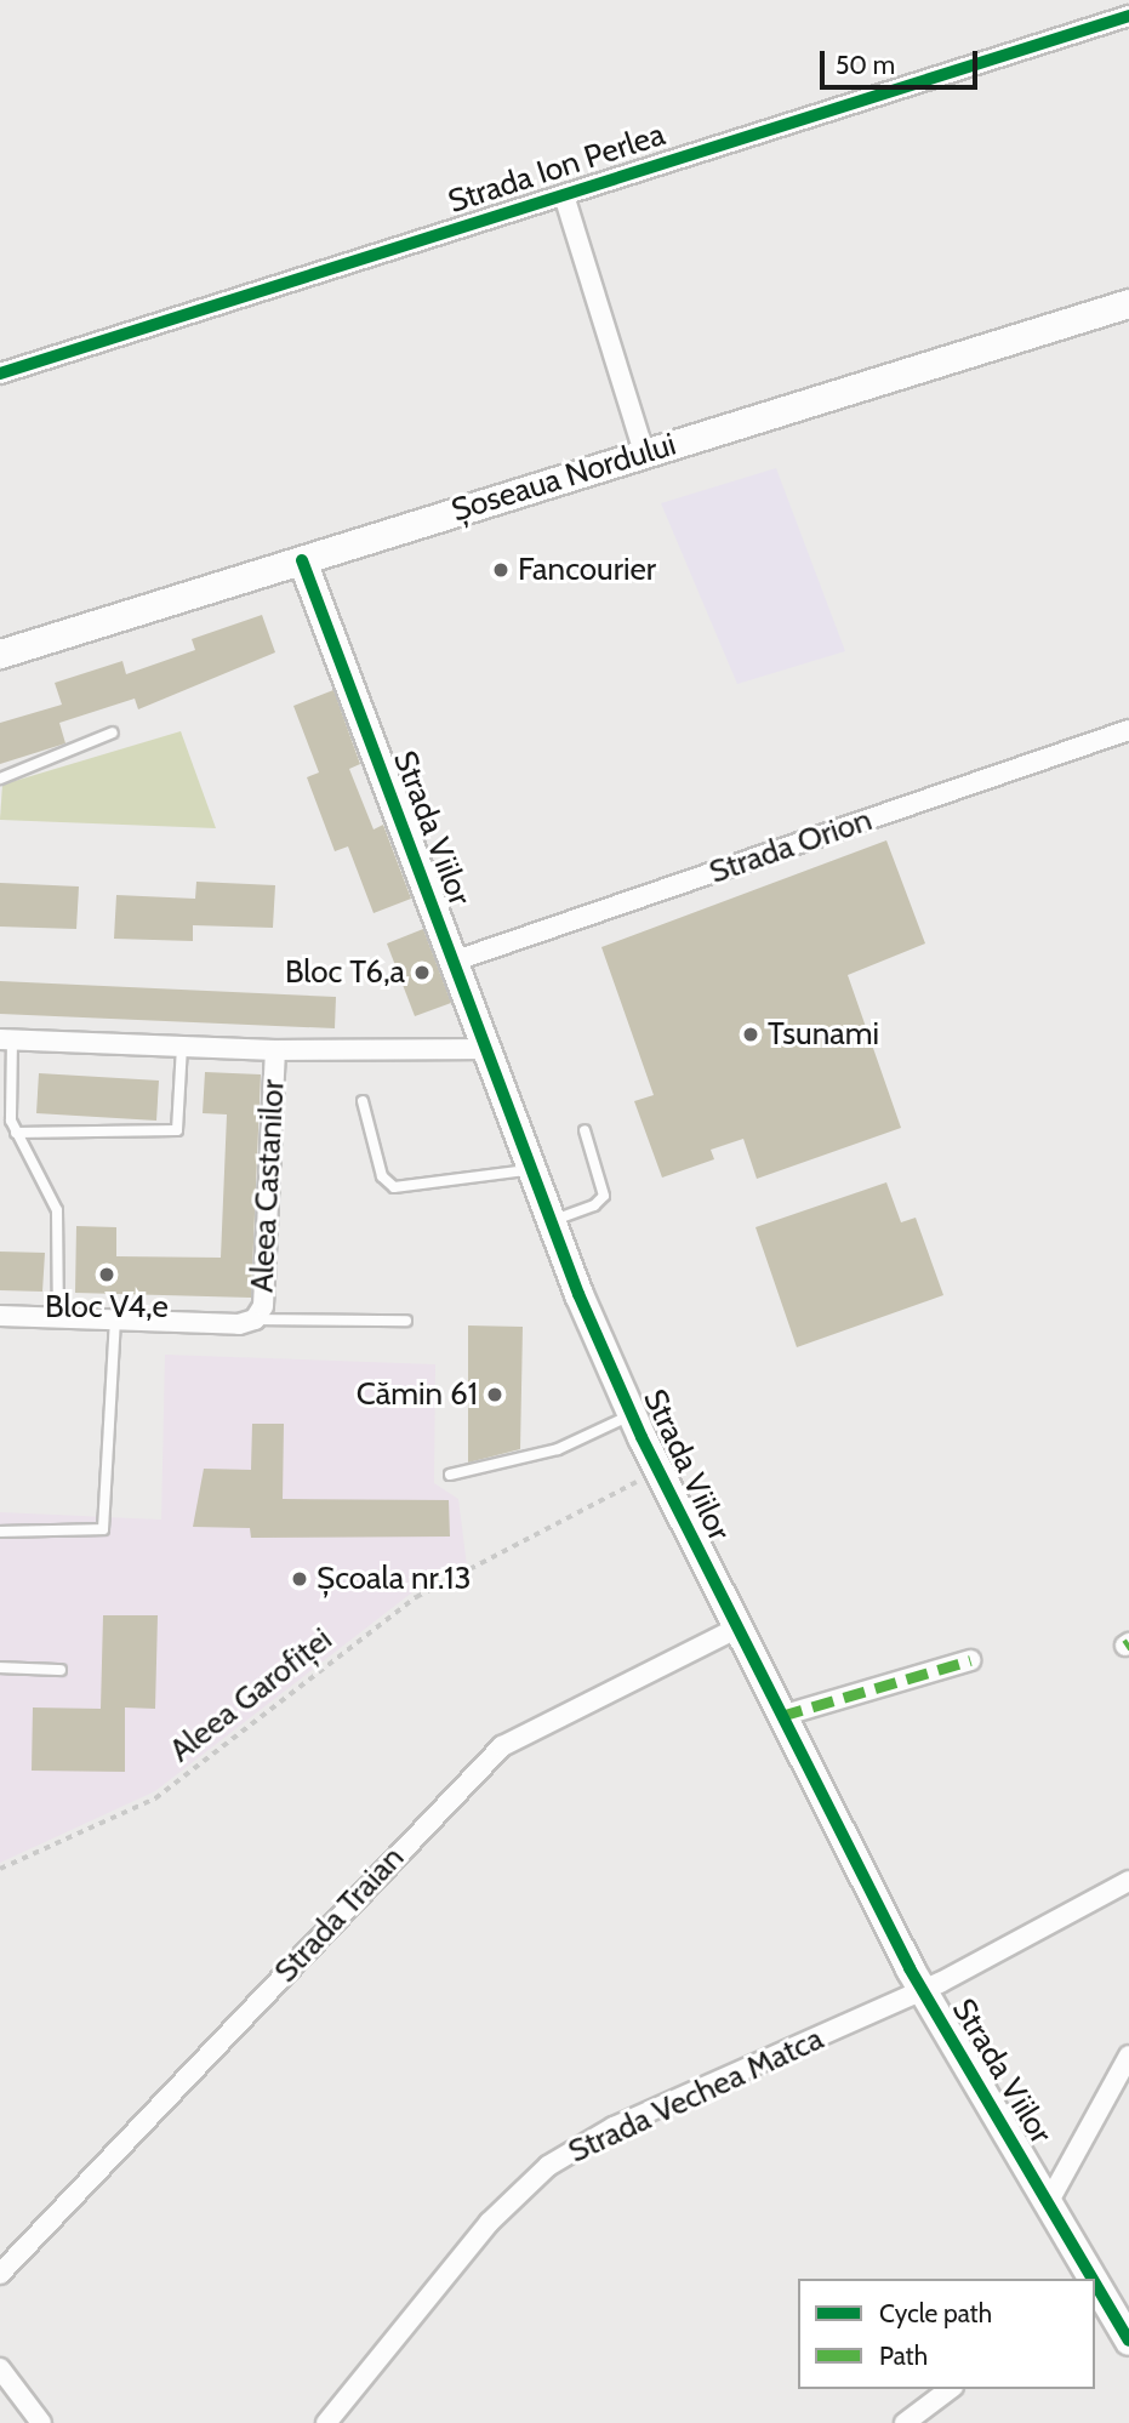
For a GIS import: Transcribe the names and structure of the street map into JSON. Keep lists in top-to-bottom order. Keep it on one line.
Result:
{"streets":{"street":["Strada Ion Perlea","Șoseaua Nordului","Strada Viilor","Strada Orion","Aleea Castanilor","Strada Traian","Strada Vechea Matca"],"path":["Aleea Garofiței"]},"crossings":[["Șoseaua Nordului","Strada Viilor"],["Strada Viilor","Strada Orion"],["Strada Viilor","Aleea Garofiței"],["Strada Viilor","Strada Traian"],["Strada Viilor","Strada Vechea Matca"]],"places":["Fancourier","Bloc T6,a","Tsunami","Bloc V4,e","Cămin 61","Școala nr.13"],"legend":["Cycle path","Path"],"scale_bar":"50 m"}
